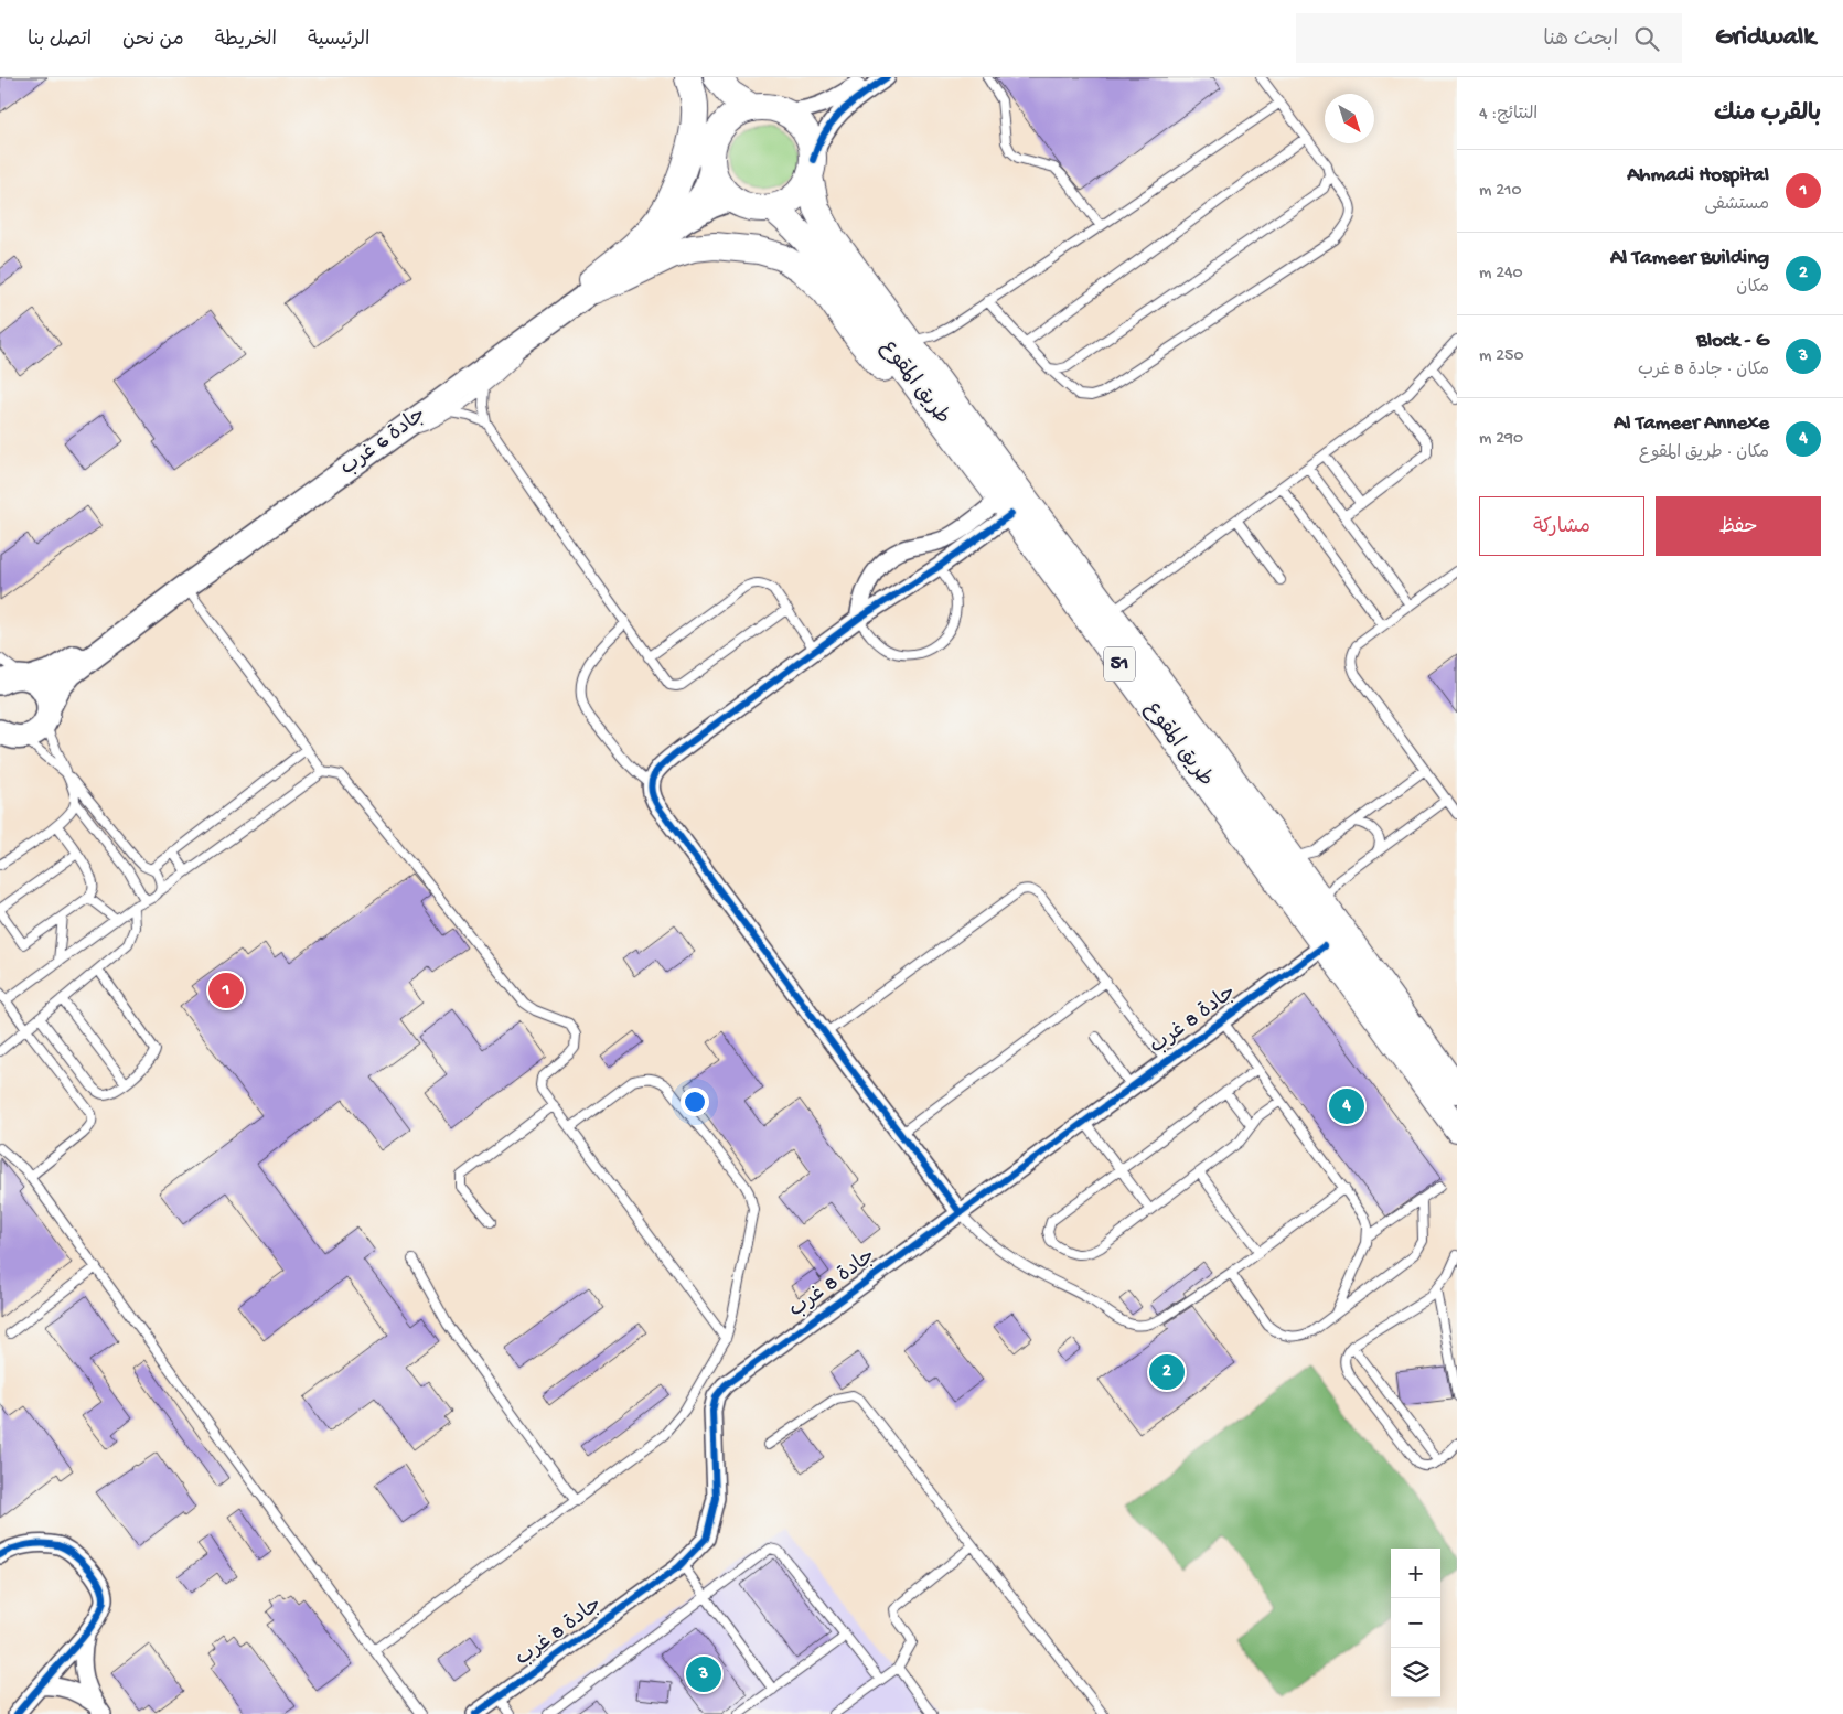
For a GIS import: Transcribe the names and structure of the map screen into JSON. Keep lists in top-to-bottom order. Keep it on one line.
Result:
{"streets":{"main road":["طريق المقوع","جادة 6 غرب","51"],"street":["جادة 8 غرب"]},"crossings":[["طريق المقوع","جادة 6 غرب"],["طريق المقوع","51"],["طريق المقوع","جادة 8 غرب"],["جادة 6 غرب","51"]],"north":"bottom right","page":{"header":"Gridwalk","search":"ابحث هنا","nav":["الرئيسية","الخريطة","من نحن","اتصل بنا"],"heading":["بالقرب منك","النتائج: 4"],"list":[{"mark":"1","name":"Ahmadi Hospital","note":"مستشفى","value":"210 m"},{"mark":"2","name":"Al Tameer Building","note":"مكان","value":"240 m"},{"mark":"3","name":"Block - G","note":"مكان · جادة 8 غرب","value":"250 m"},{"mark":"4","name":"Al Tameer Annexe","note":"مكان · طريق المقوع","value":"290 m"}],"buttons":["حفظ","مشاركة"],"pins":["1","4","2","3"],"map_buttons":["+","−"]}}
